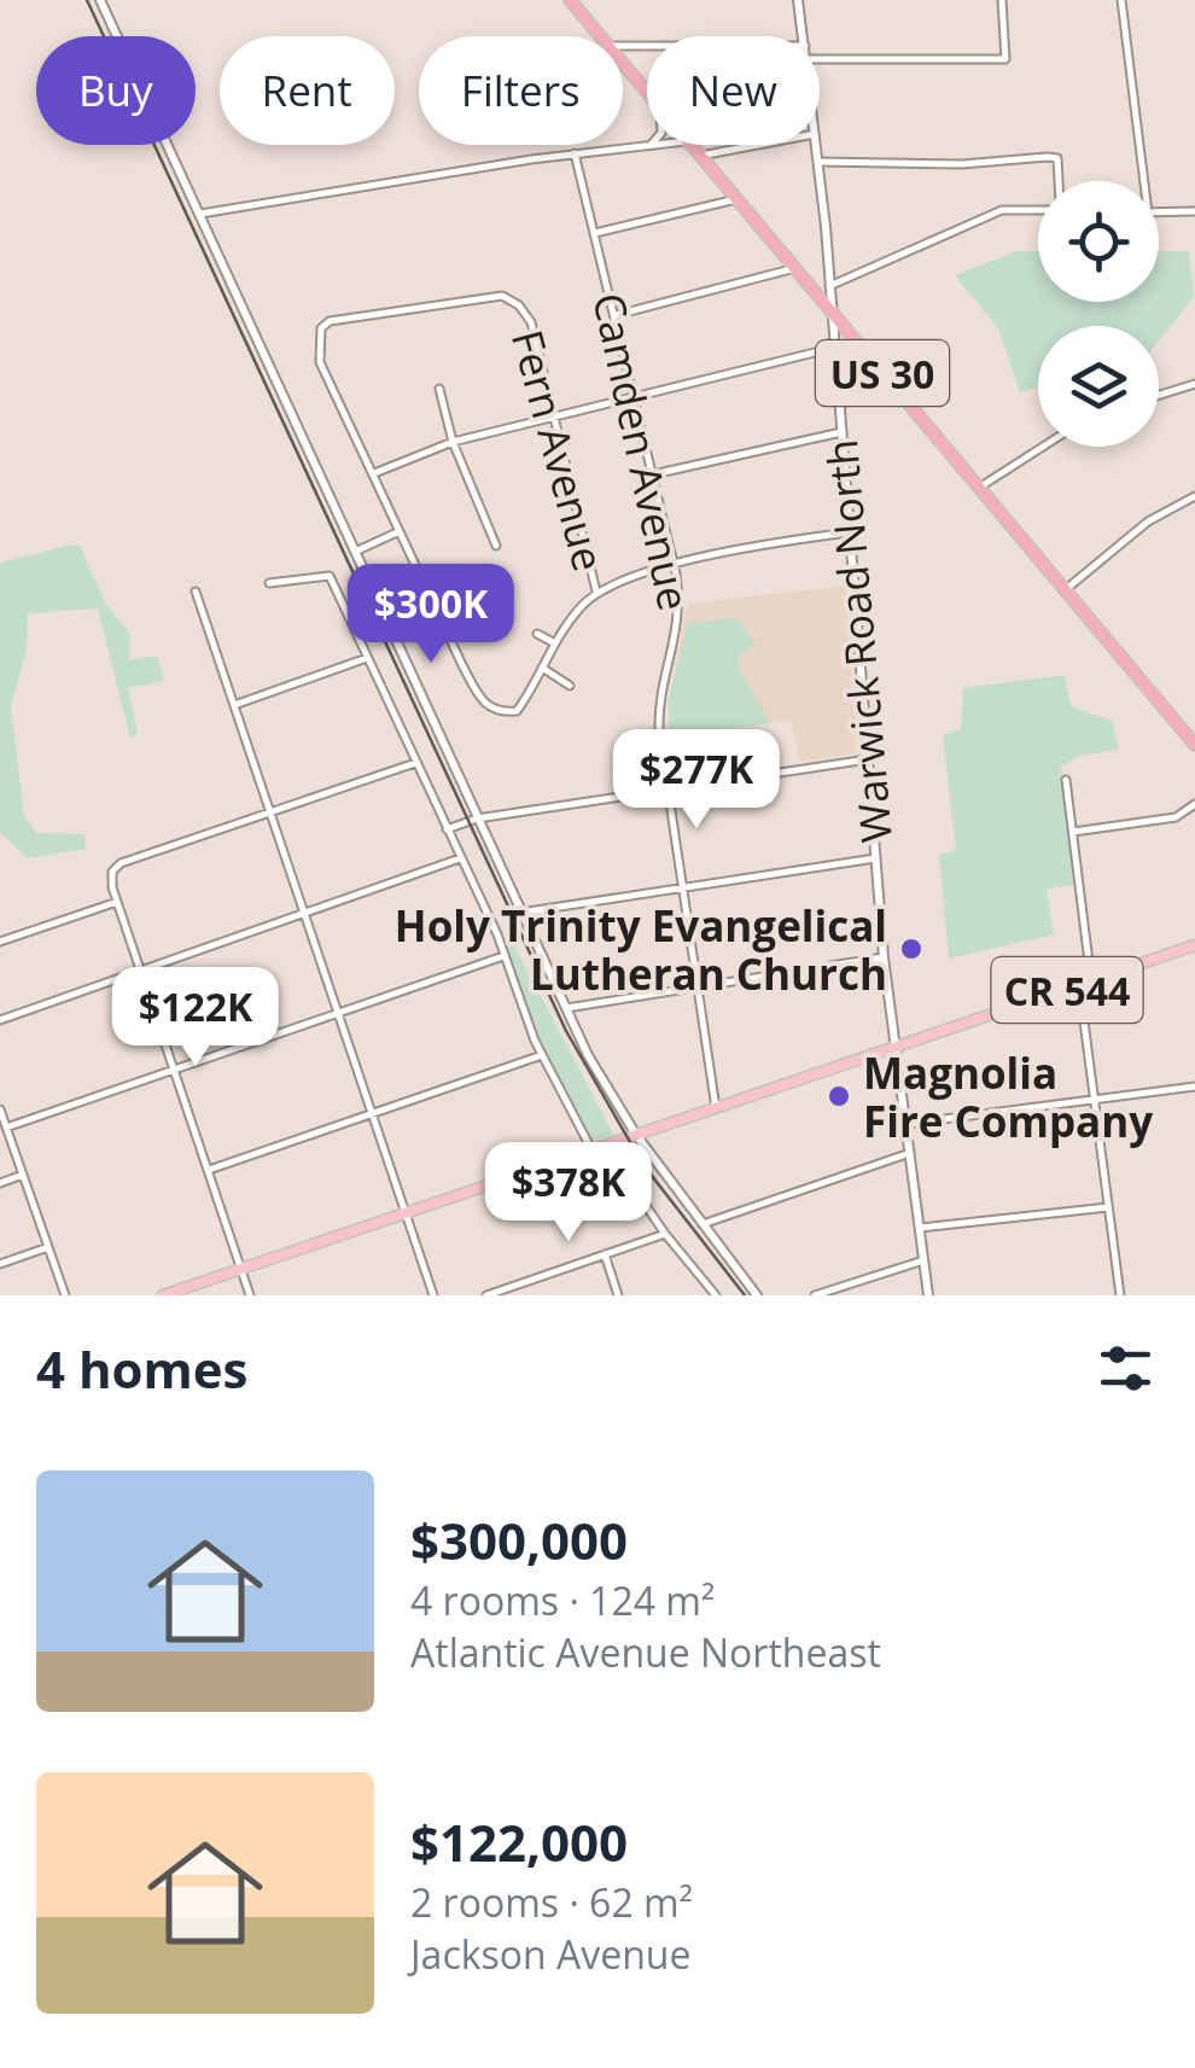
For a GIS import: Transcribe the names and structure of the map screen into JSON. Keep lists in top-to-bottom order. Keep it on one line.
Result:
{"streets":{"highway":["US 30"],"main road":["CR 544"],"street":["Fern Avenue","Camden Avenue","Warwick Road North"]},"crossings":[["US 30","Warwick Road North"],["Camden Avenue","CR 544"],["Warwick Road North","CR 544"]],"places":["Holy Trinity Evangelical Lutheran Church","Magnolia Fire Company"],"page":{"chip":["Buy","Rent","Filters","New"],"price":["$300K","$277K","$122K","$378K"],"heading":"4 homes","list":[{"name":"$300,000","note":"4 rooms · 124 m² · Atlantic Avenue Northeast"},{"name":"$122,000","note":"2 rooms · 62 m² · Jackson Avenue"}]}}
